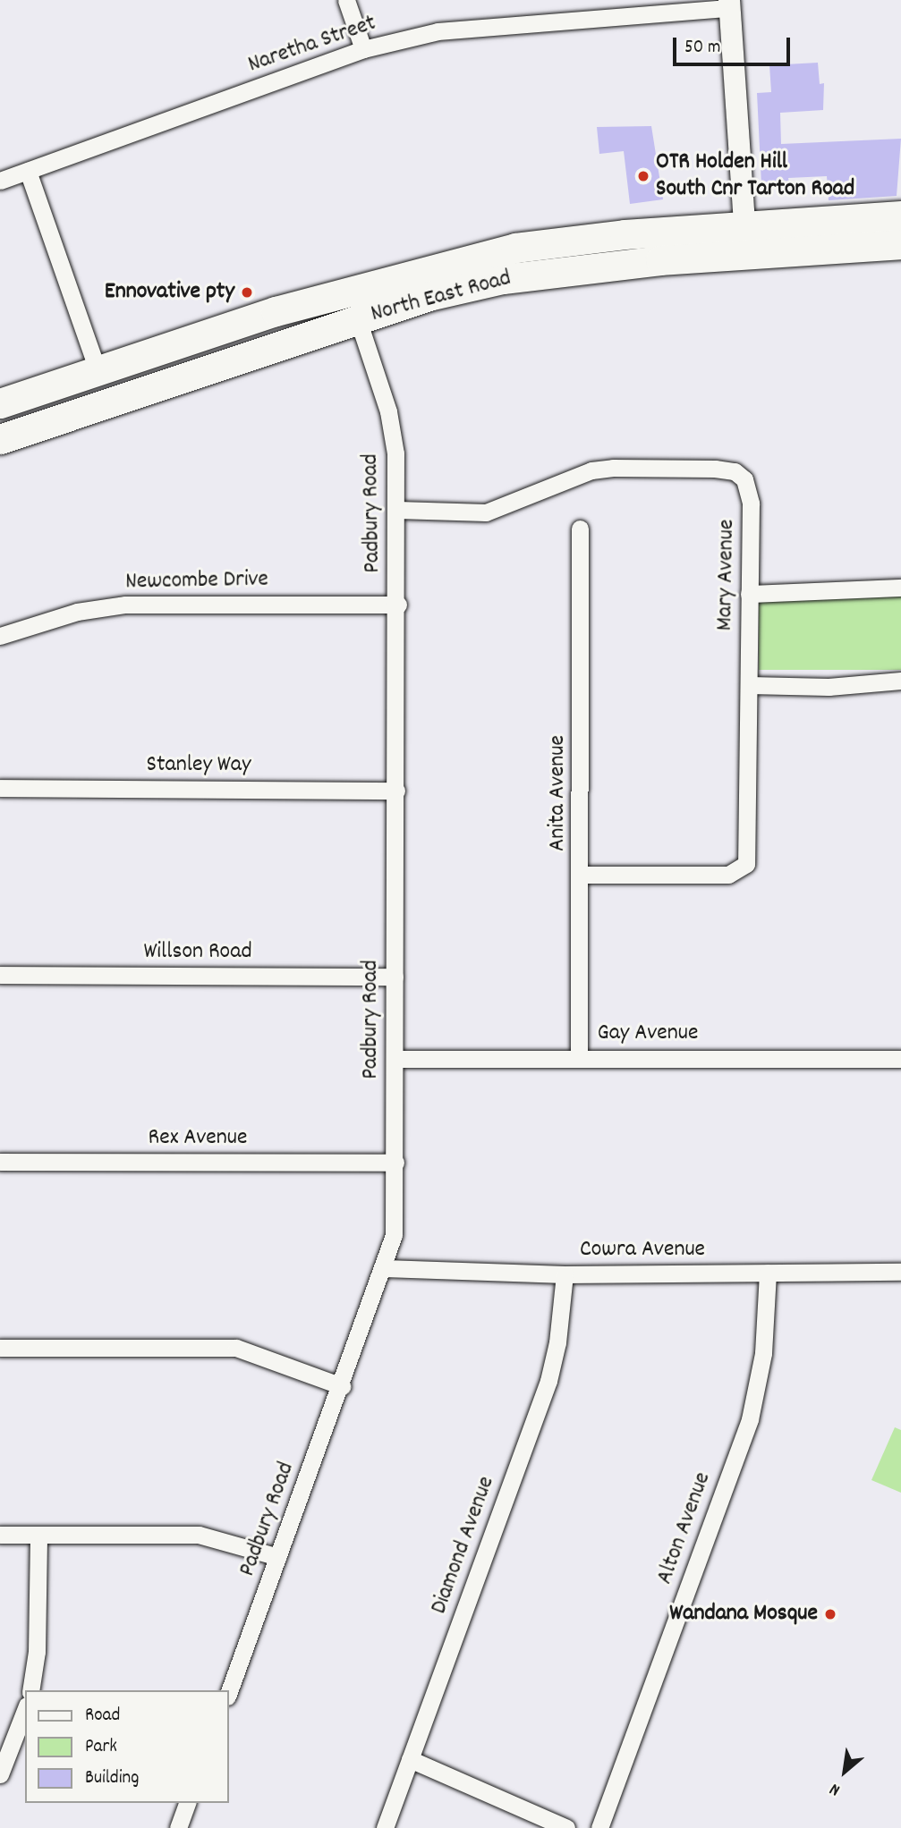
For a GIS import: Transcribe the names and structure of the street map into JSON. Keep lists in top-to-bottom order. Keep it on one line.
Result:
{"streets":{"highway":["North East Road"],"street":["Naretha Street","Padbury Road","Mary Avenue","Newcombe Drive","Stanley Way","Anita Avenue","Willson Road","Gay Avenue","Rex Avenue","Cowra Avenue","Alton Avenue","Diamond Avenue"]},"crossings":[["North East Road","Padbury Road"],["Padbury Road","Mary Avenue"],["Padbury Road","Newcombe Drive"],["Padbury Road","Stanley Way"],["Padbury Road","Willson Road"],["Padbury Road","Gay Avenue"],["Padbury Road","Rex Avenue"],["Padbury Road","Cowra Avenue"],["Mary Avenue","Anita Avenue"],["Anita Avenue","Gay Avenue"],["Cowra Avenue","Alton Avenue"],["Cowra Avenue","Diamond Avenue"]],"places":["OTR Holden Hill South Cnr Tarton Road","Ennovative pty","Wandana Mosque"],"legend":["Road","Park","Building"],"scale_bar":"50 m","north":"bottom left"}
